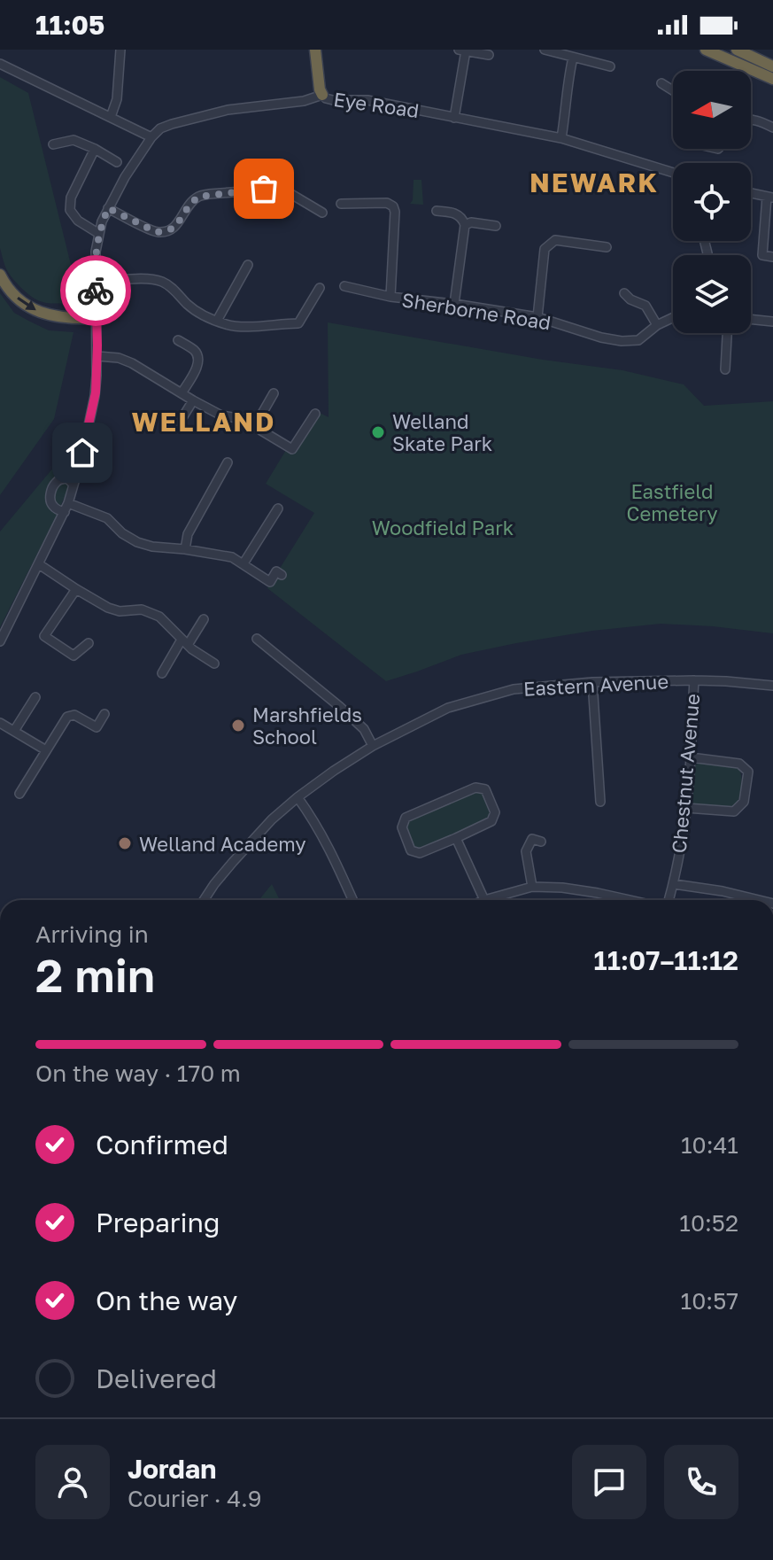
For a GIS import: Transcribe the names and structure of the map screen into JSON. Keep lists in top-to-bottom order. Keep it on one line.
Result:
{"streets":{"street":["Eye Road","Sherborne Road","Eastern Avenue","Chestnut Avenue"]},"crossings":[["Eastern Avenue","Chestnut Avenue"]],"districts":["NEWARK","WELLAND"],"parks":["Eastfield Cemetery","Woodfield Park"],"places":["Welland Skate Park","Marshfields School","Welland Academy"],"north":"left","page":{"status":"11:05","heading":["2 min","Arriving in","11:07–11:12"],"panel":["Jordan","Courier · 4.9"],"bar":"On the way · 170 m","list":[["Confirmed","10:41"],["Preparing","10:52"],["On the way","10:57"],"Delivered"]}}
